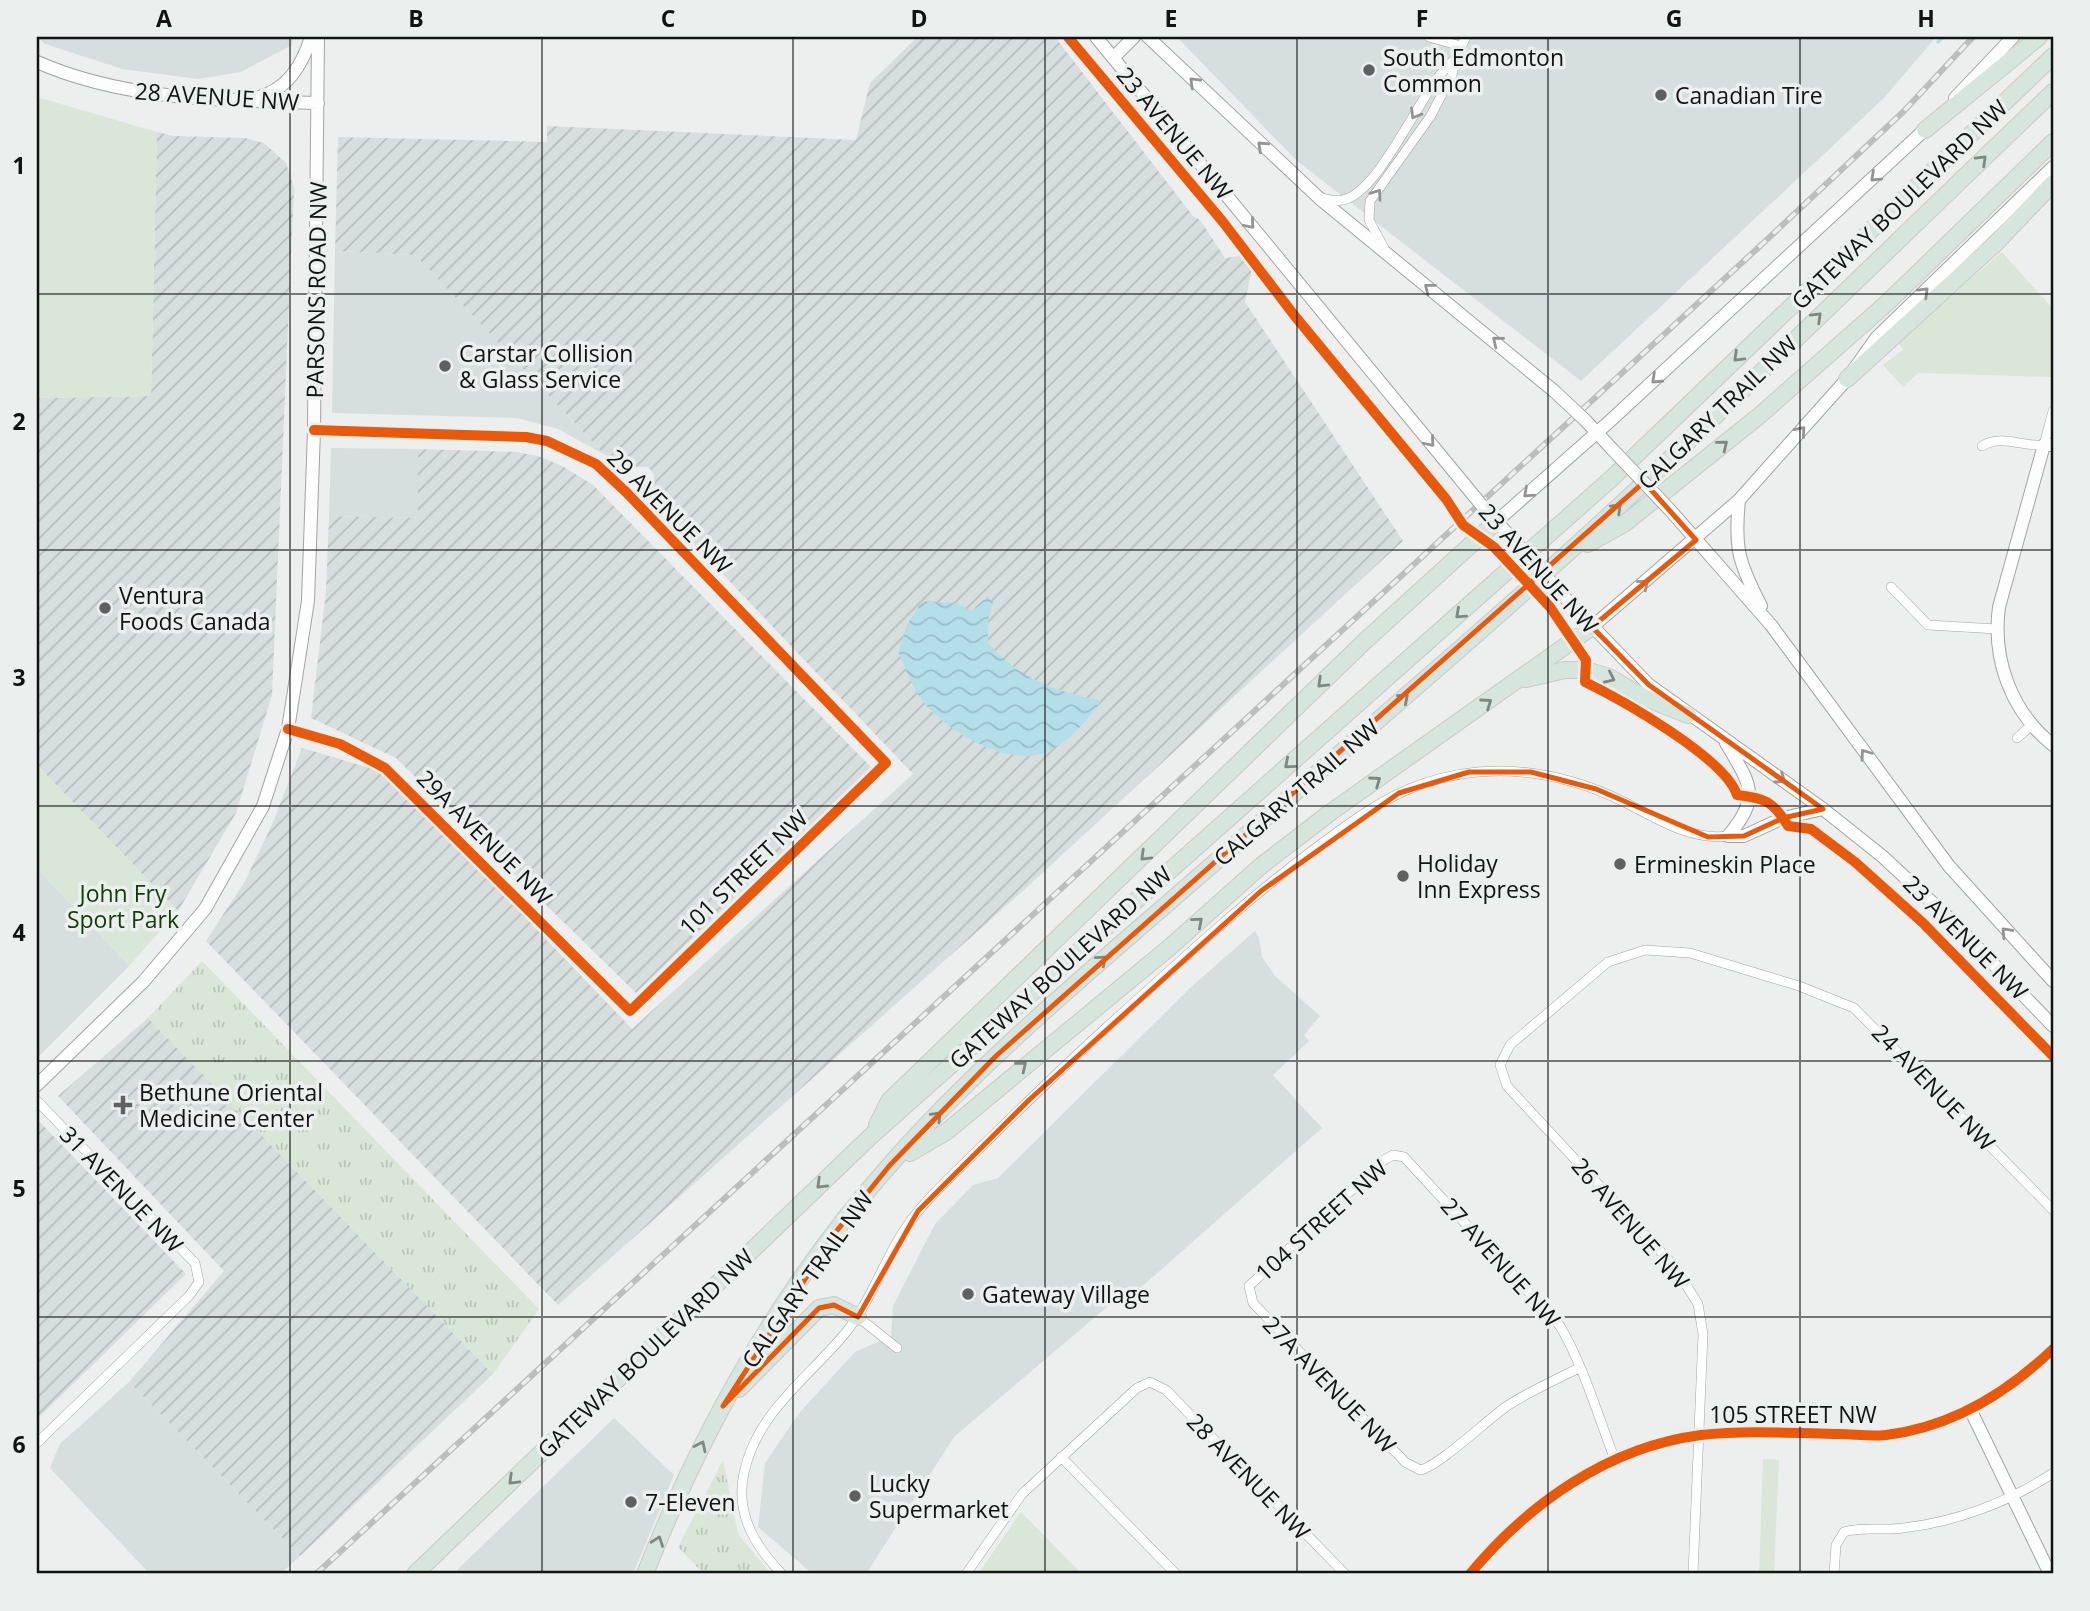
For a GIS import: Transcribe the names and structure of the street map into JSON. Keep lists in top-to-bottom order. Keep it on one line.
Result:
{"streets":{"highway":["GATEWAY BOULEVARD NW","CALGARY TRAIL NW"],"main road":["28 AVENUE NW","23 AVENUE NW","PARSONS ROAD NW","105 STREET NW"],"street":["29 AVENUE NW","29A AVENUE NW","101 STREET NW","24 AVENUE NW","31 AVENUE NW","104 STREET NW","26 AVENUE NW","27 AVENUE NW","27A AVENUE NW"]},"crossings":[["28 AVENUE NW","PARSONS ROAD NW"],["PARSONS ROAD NW","29 AVENUE NW"],["PARSONS ROAD NW","29A AVENUE NW"],["29 AVENUE NW","101 STREET NW"],["29A AVENUE NW","101 STREET NW"],["24 AVENUE NW","26 AVENUE NW"],["104 STREET NW","27 AVENUE NW"],["104 STREET NW","27A AVENUE NW"],["26 AVENUE NW","105 STREET NW"],["27 AVENUE NW","27A AVENUE NW"],["27 AVENUE NW","105 STREET NW"]],"parks":["John Fry Sport Park"],"places":{"other":["South Edmonton Common","Canadian Tire","Carstar Collision & Glass Service","Ventura Foods Canada","Ermineskin Place","Holiday Inn Express","Gateway Village","Lucky Supermarket","7-Eleven"],"health":["Bethune Oriental Medicine Center"]},"grid":{"columns":["A","B","C","D","E","F","G","H"],"rows":["1","2","3","4","5","6"]}}
